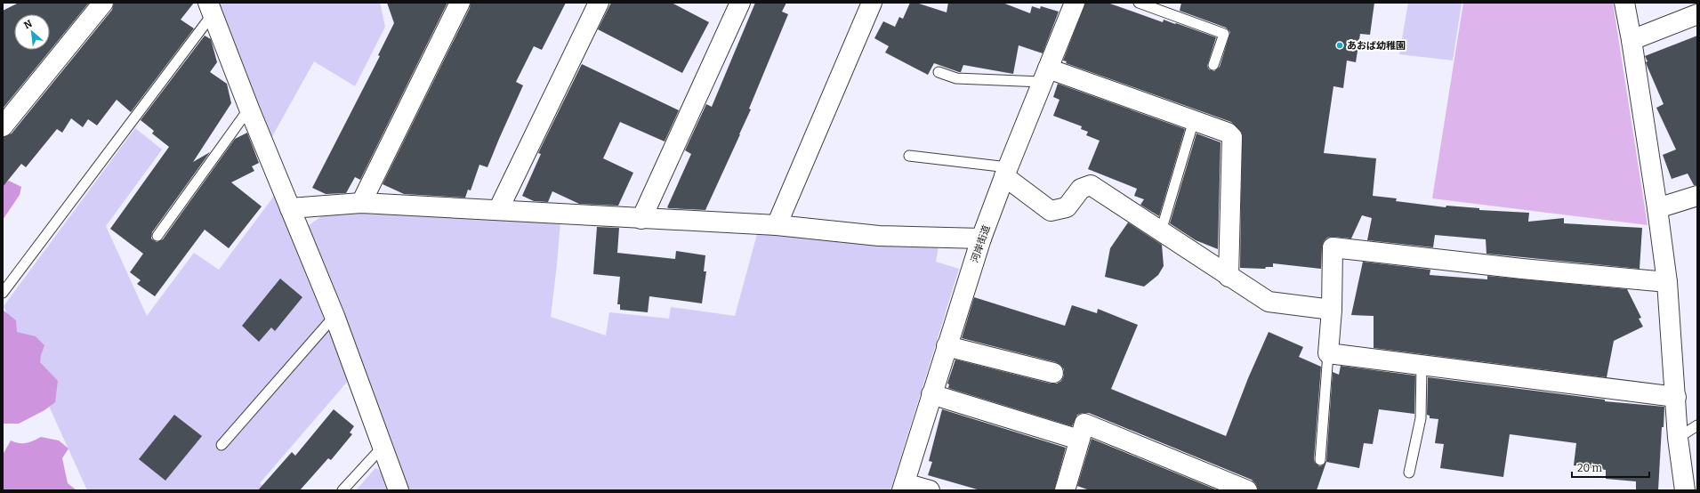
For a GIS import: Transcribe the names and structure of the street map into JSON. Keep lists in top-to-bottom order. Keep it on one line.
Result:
{"streets":{"street":["河岸街道"]},"places":["あおば幼稚園"],"scale_bar":"20 m","north":"top left"}
